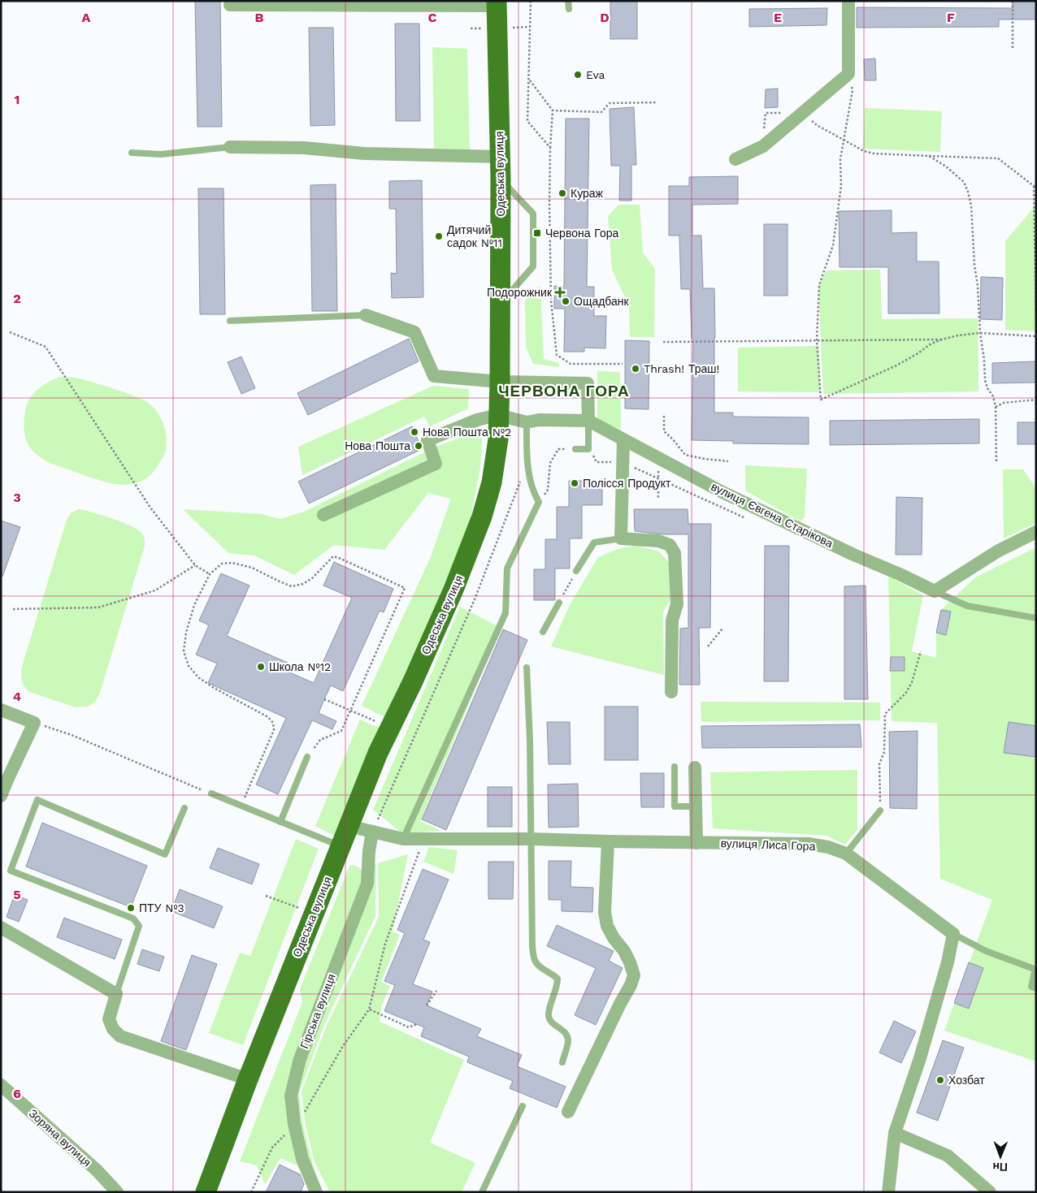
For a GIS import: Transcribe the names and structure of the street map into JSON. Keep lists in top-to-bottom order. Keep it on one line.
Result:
{"streets":{"main road":["Одеська вулиця"],"street":["вулиця Євгена Старікова","вулиця Лиса Гора","Гірська вулиця","Зоряна вулиця"]},"crossings":[["Одеська вулиця","вулиця Євгена Старікова"],["Одеська вулиця","вулиця Лиса Гора"],["вулиця Лиса Гора","Гірська вулиця"]],"districts":["ЧЕРВОНА ГОРА"],"places":{"other":["Eva","Кураж","Дитячий садок №11","Ощадбанк","Thrash! Траш!","Нова Пошта №2","Нова Пошта","Полісся Продукт","Школа №12","ПТУ №3","Хозбат"],"transit":["Червона Гора"],"health":["Подорожник"]},"north":"bottom","grid":{"columns":["A","B","C","D","E","F"],"rows":["1","2","3","4","5","6"]}}
